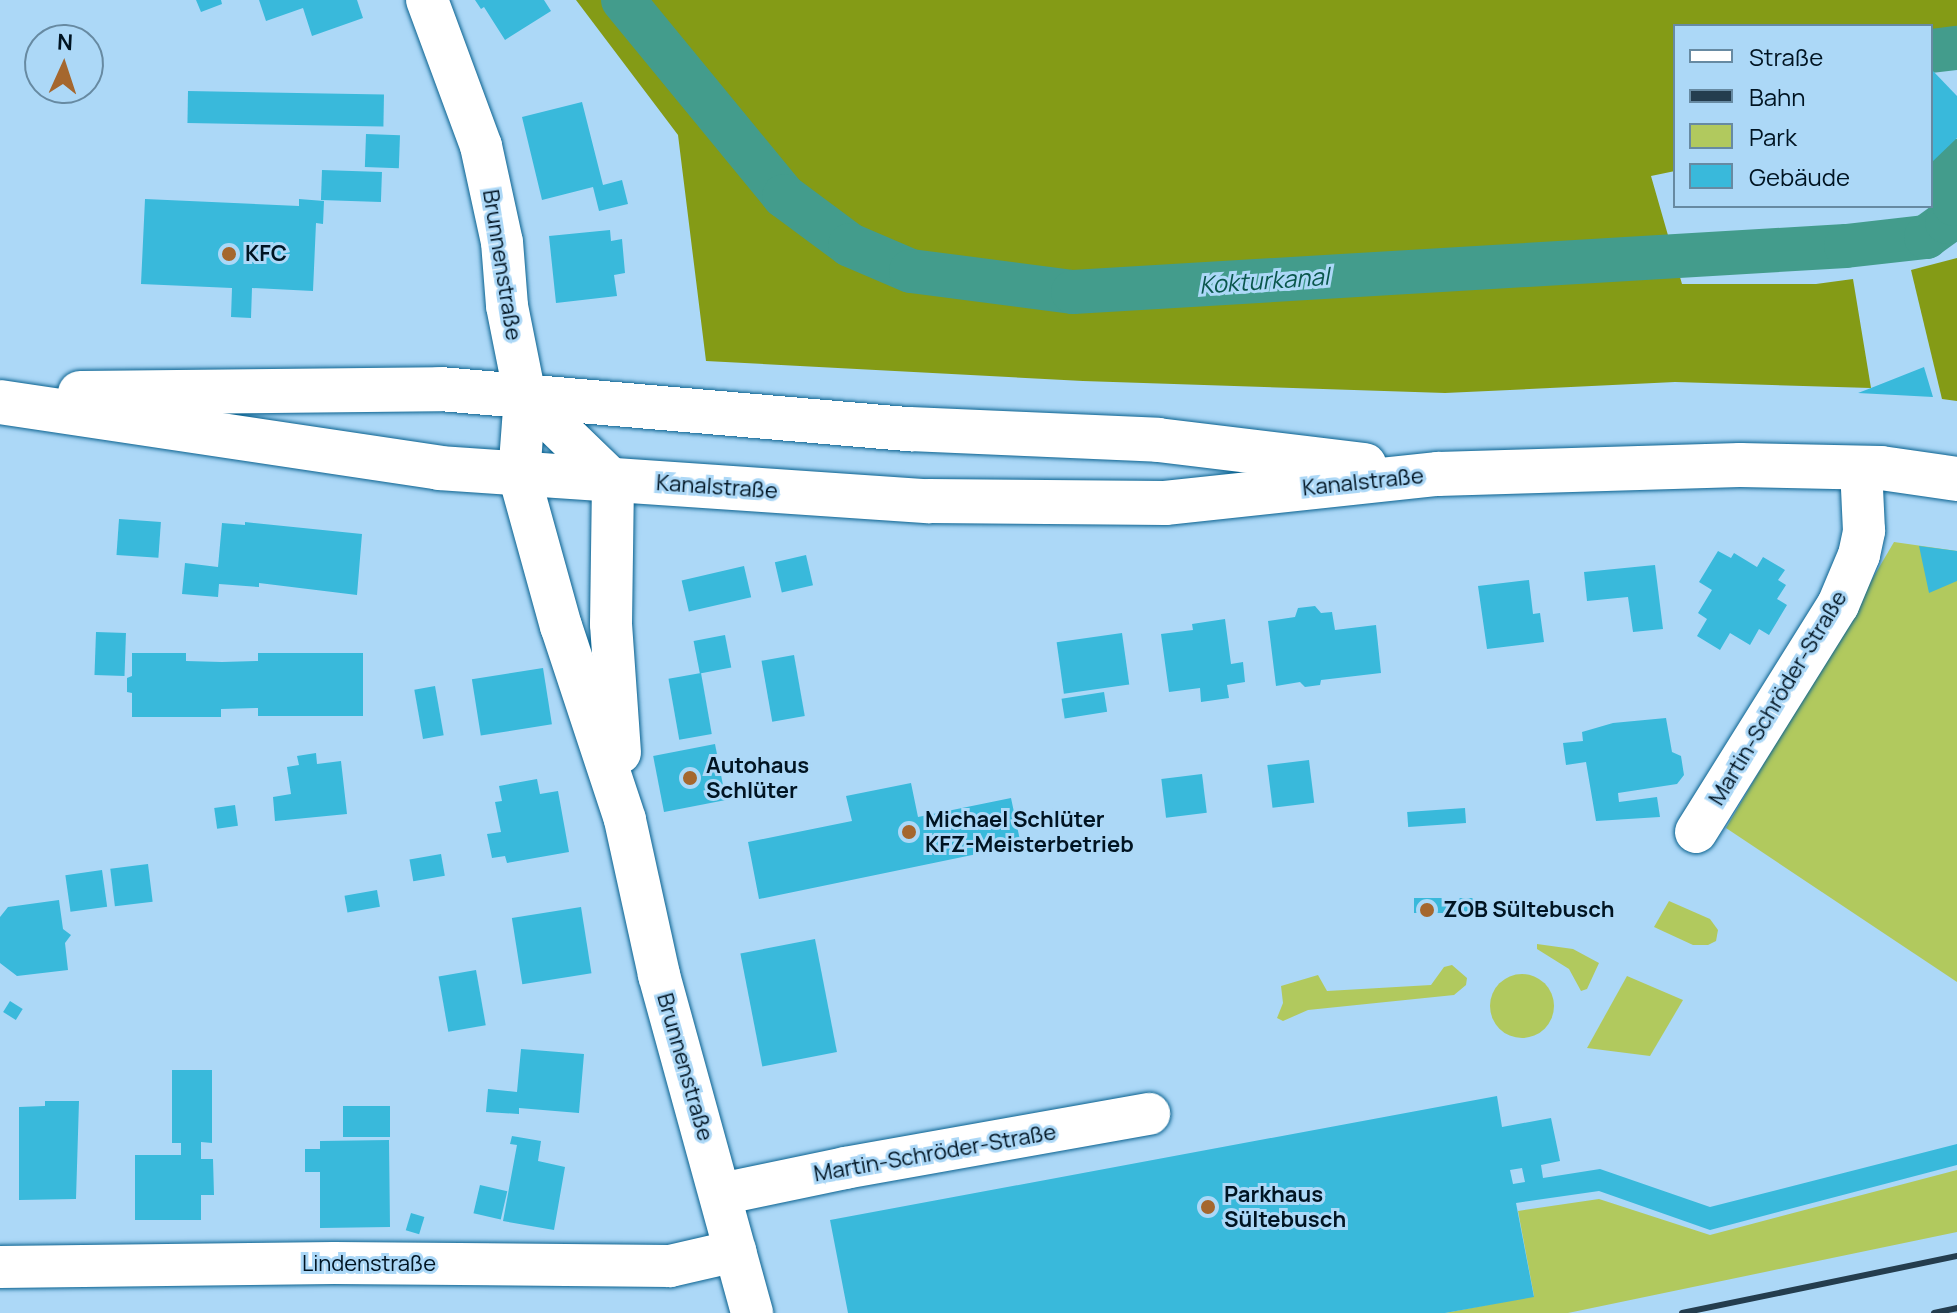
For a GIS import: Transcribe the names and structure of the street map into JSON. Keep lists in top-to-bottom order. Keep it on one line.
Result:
{"streets":{"main road":["Kanalstraße"],"street":["Brunnenstraße","Martin-Schröder-Straße","Lindenstraße"]},"crossings":[["Brunnenstraße","Kanalstraße"],["Brunnenstraße","Martin-Schröder-Straße"],["Brunnenstraße","Lindenstraße"],["Kanalstraße","Martin-Schröder-Straße"]],"water":["Kokturkanal"],"places":["KFC","Autohaus Schlüter","Michael Schlüter KFZ-Meisterbetrieb","ZOB Sültebusch","Parkhaus Sültebusch"],"legend":["Straße","Bahn","Park","Gebäude"],"north":"top"}
